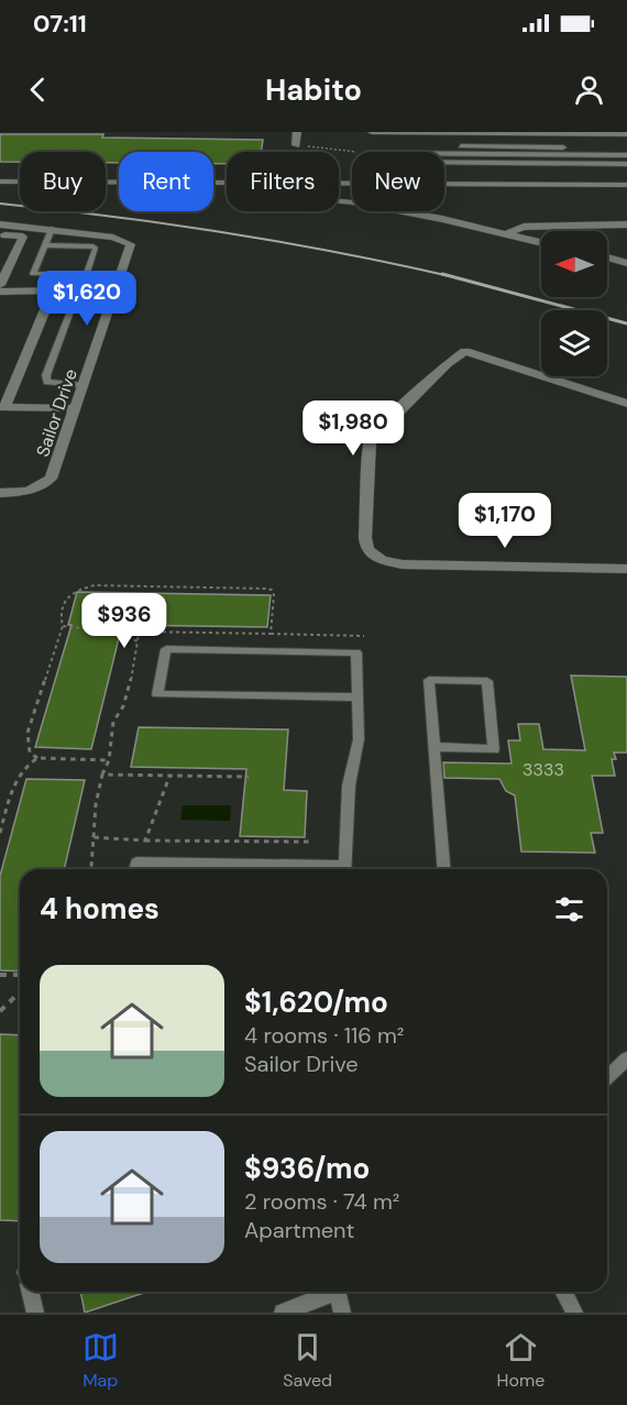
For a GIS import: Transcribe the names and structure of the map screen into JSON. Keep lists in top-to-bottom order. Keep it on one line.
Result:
{"streets":{"street":["Sailor Drive"]},"house_numbers":["3333"],"north":"left","page":{"status":"07:11","header":"Habito","chip":["Buy","Rent","Filters","New"],"price":["$1,620","$1,980","$1,170","$936"],"heading":"4 homes","list":[{"name":"$1,620/mo","note":"4 rooms · 116 m² · Sailor Drive"},{"name":"$936/mo","note":"2 rooms · 74 m² · Apartment"}],"tabs":["Map","Saved","Home"]}}
